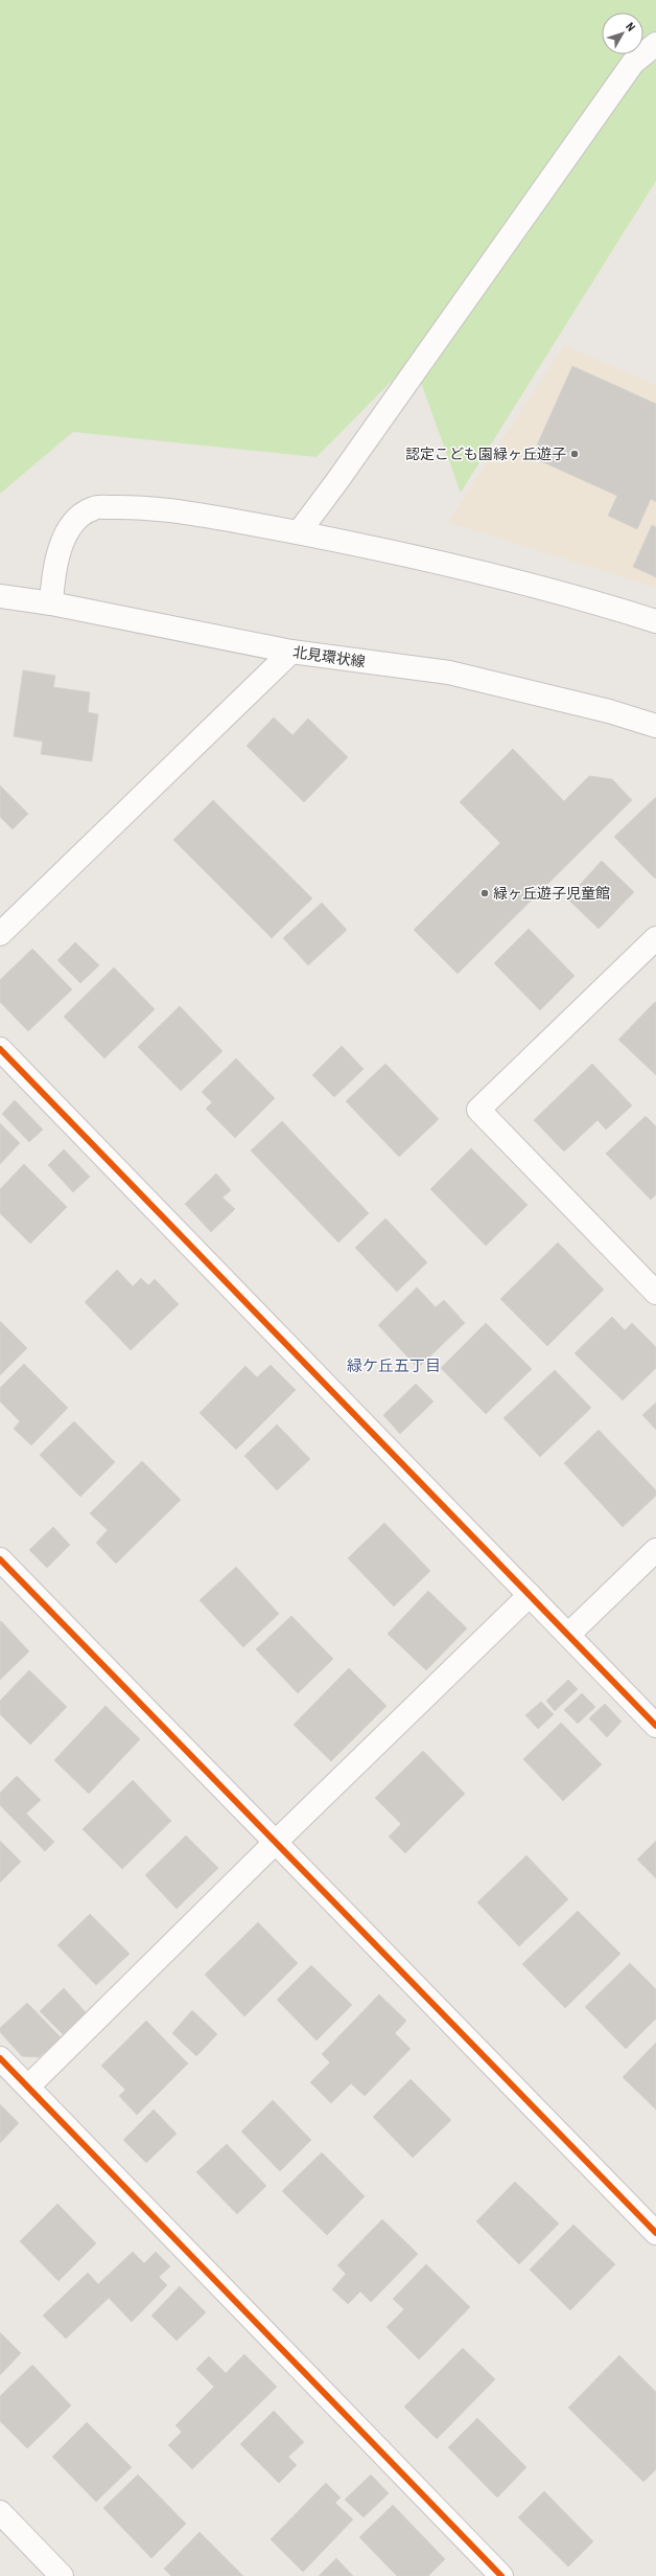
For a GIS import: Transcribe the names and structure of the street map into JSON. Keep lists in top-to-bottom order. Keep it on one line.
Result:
{"streets":{"street":["北見環状線"]},"districts":["緑ケ丘五丁目"],"places":["認定こども園緑ヶ丘遊子","緑ヶ丘遊子児童館"],"north":"top right"}
